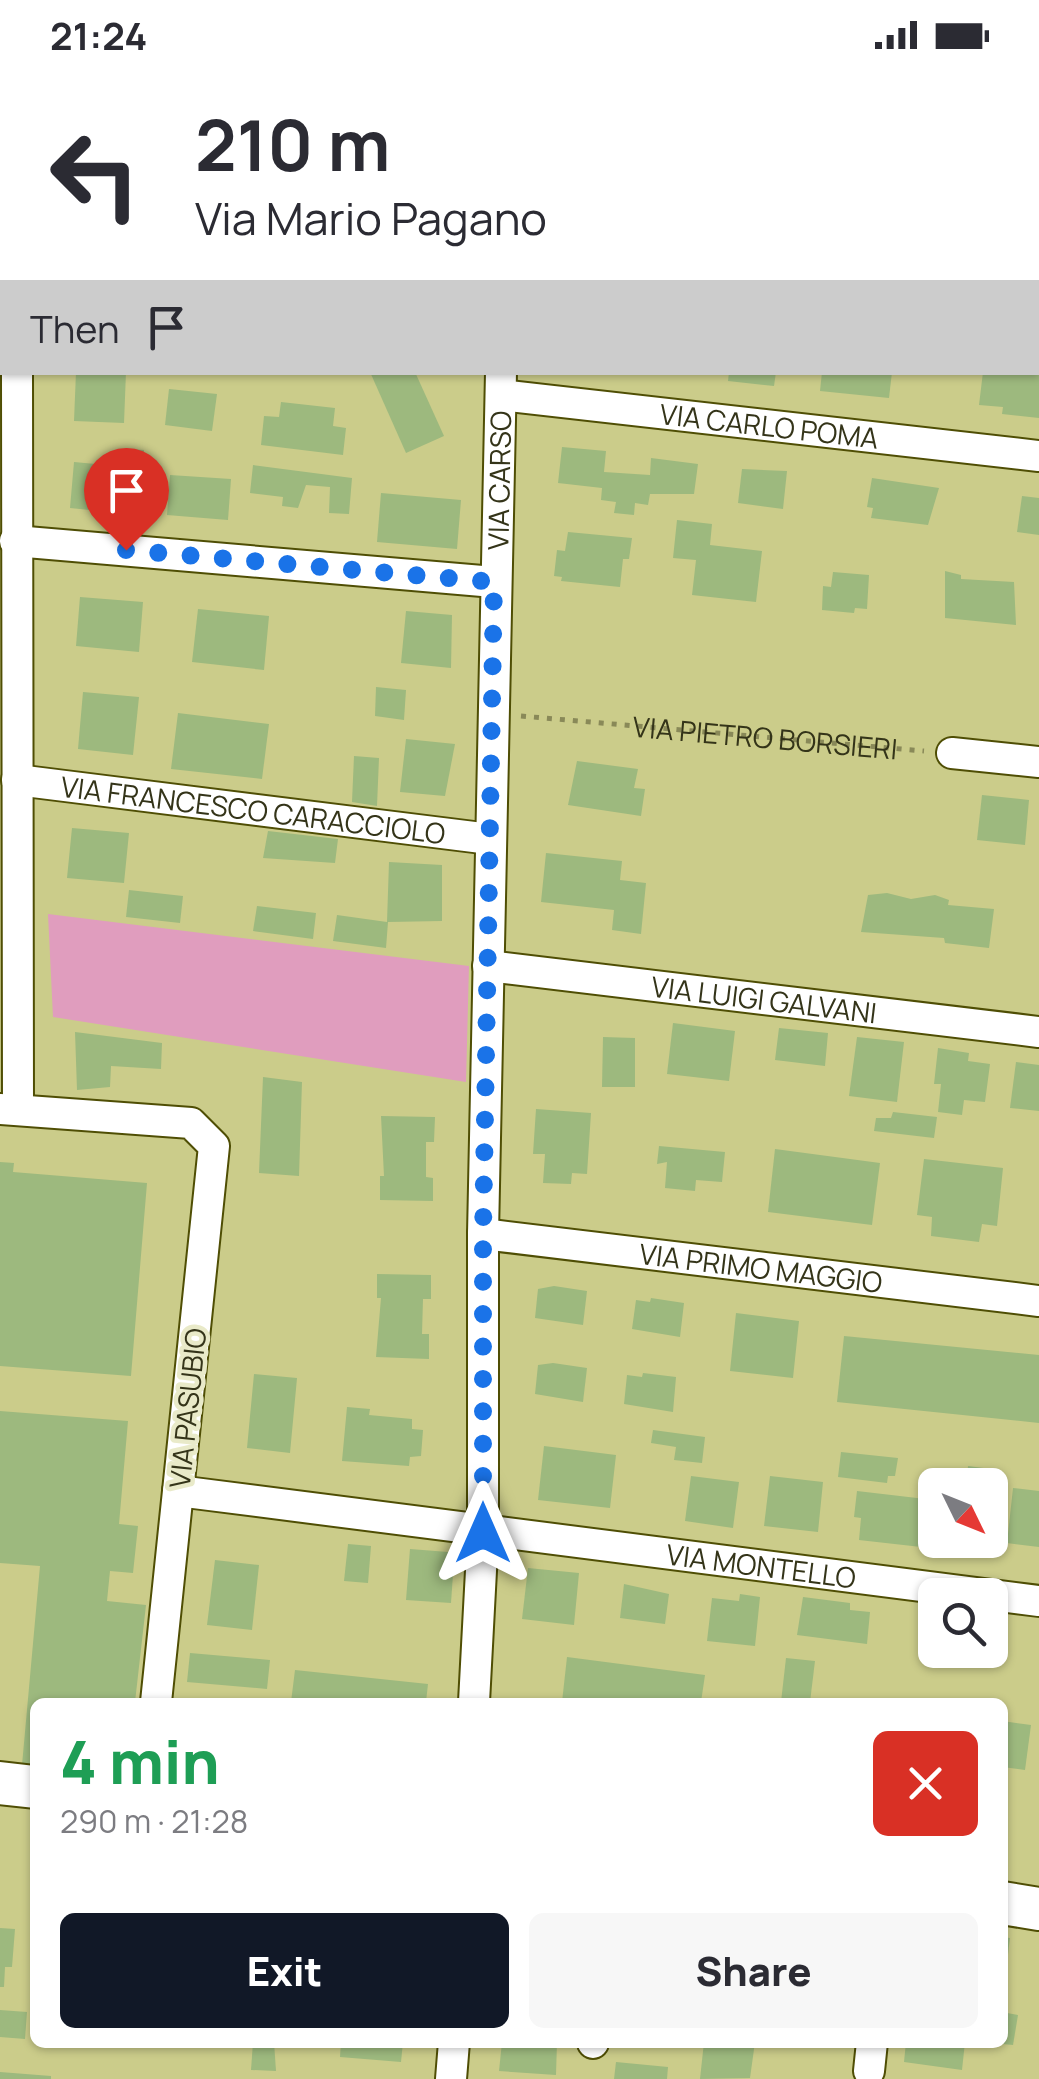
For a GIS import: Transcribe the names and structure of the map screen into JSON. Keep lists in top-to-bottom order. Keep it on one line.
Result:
{"streets":{"street":["VIA CARLO POMA","VIA CARSO","VIA FRANCESCO CARACCIOLO","VIA LUIGI GALVANI","VIA PRIMO MAGGIO","VIA PASUBIO","VIA MONTELLO"],"path":["VIA PIETRO BORSIERI"]},"crossings":[["VIA CARLO POMA","VIA CARSO"],["VIA CARSO","VIA PIETRO BORSIERI"],["VIA CARSO","VIA FRANCESCO CARACCIOLO"],["VIA CARSO","VIA LUIGI GALVANI"],["VIA CARSO","VIA PRIMO MAGGIO"],["VIA CARSO","VIA MONTELLO"],["VIA PASUBIO","VIA MONTELLO"]],"north":"bottom right","page":{"status":"21:24","turn":["210 m","Via Mario Pagano"],"then":"Then","heading":["4 min","290 m · 21:28"],"buttons":["Exit","Share"]}}
